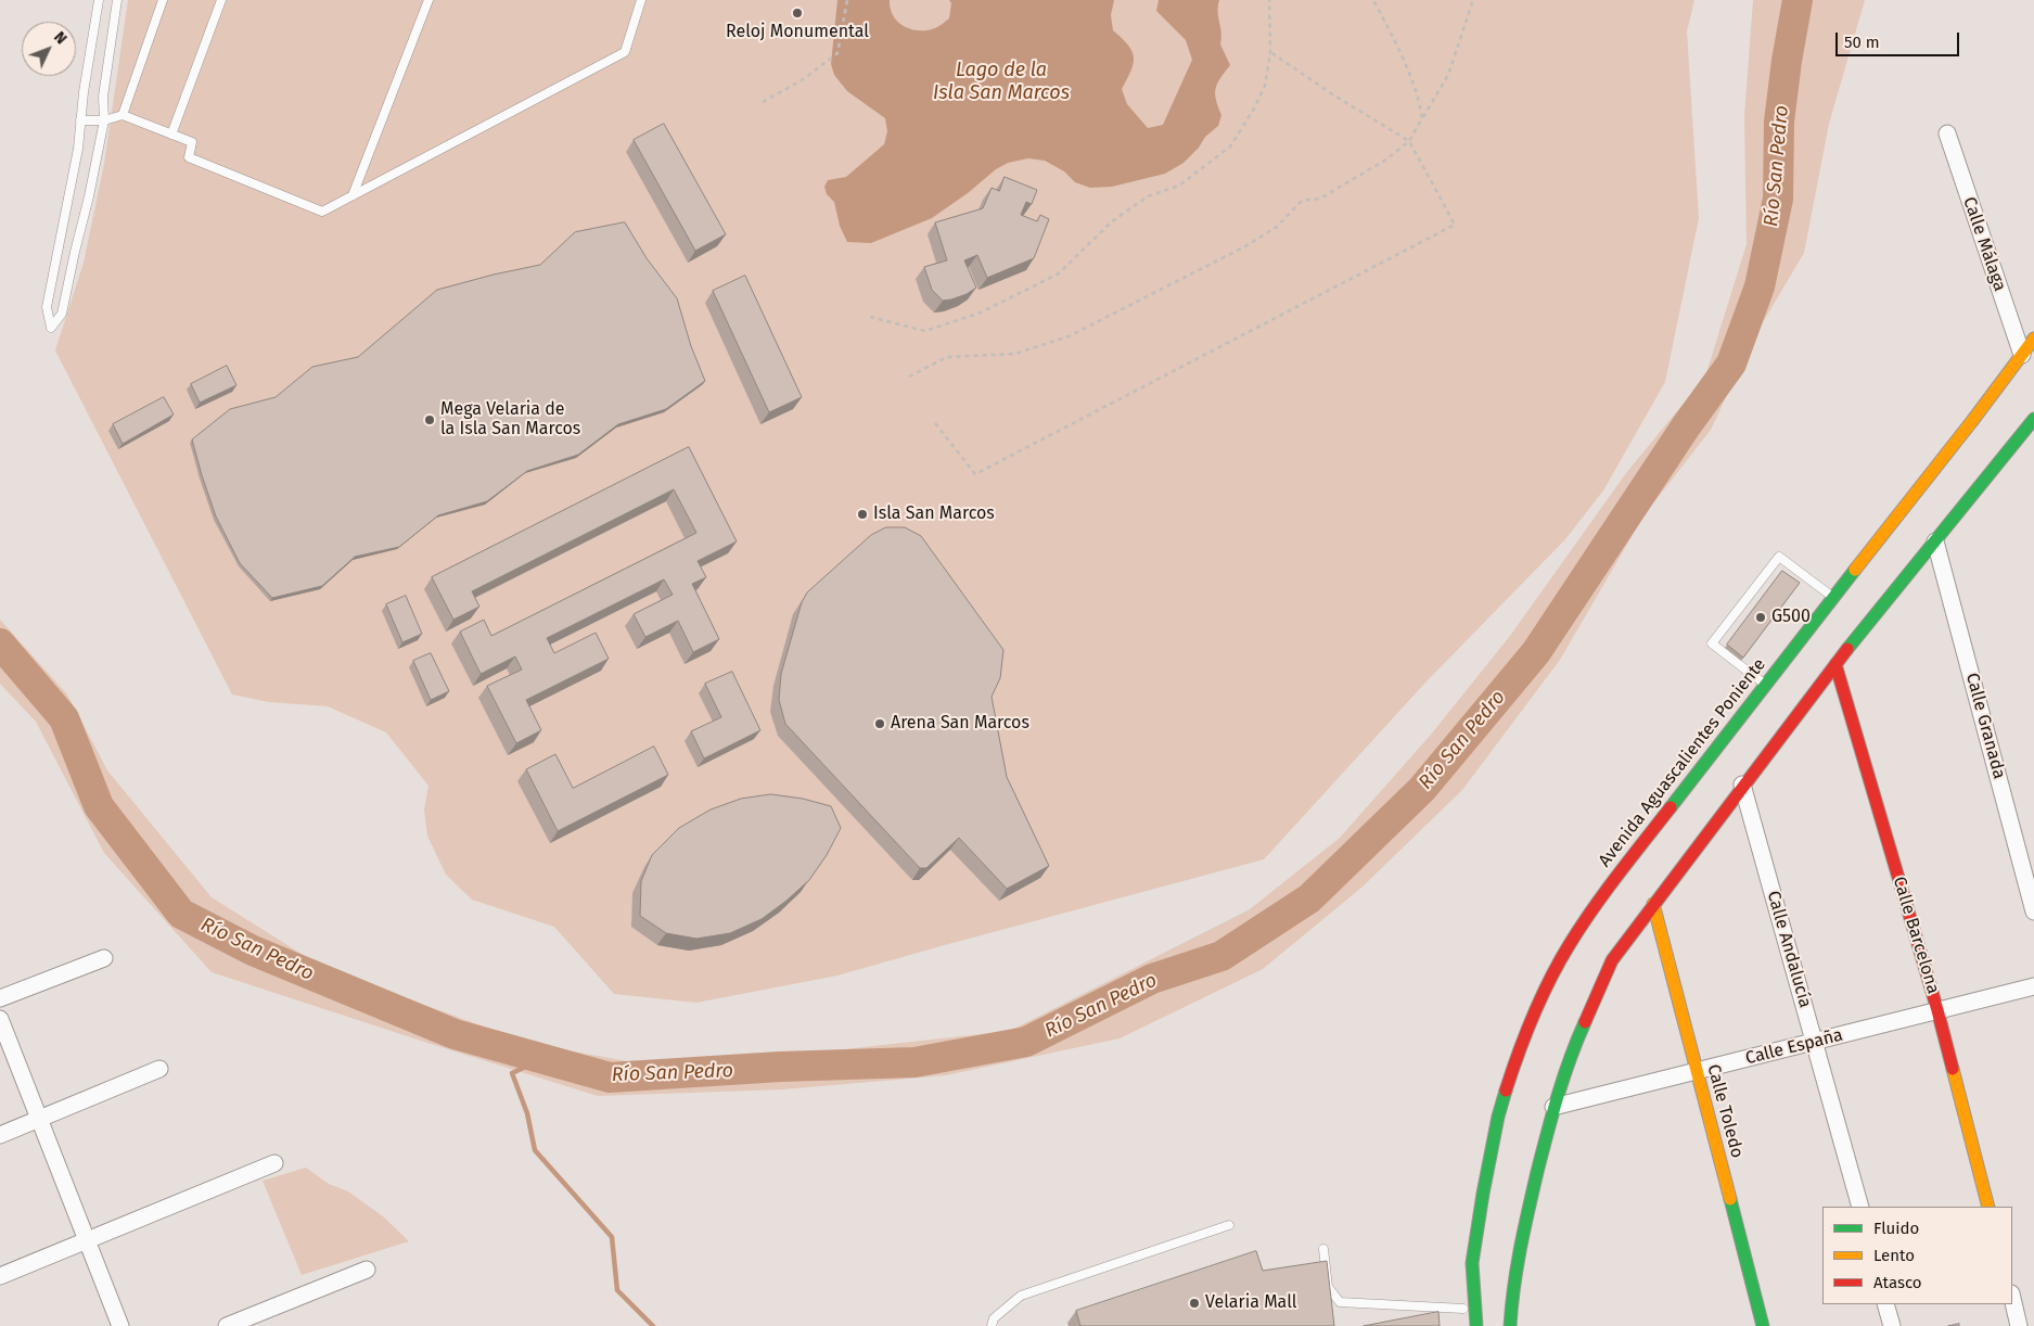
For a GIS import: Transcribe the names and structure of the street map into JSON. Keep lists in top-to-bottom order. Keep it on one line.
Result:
{"streets":{"main road":["Avenida Aguascalientes Poniente","Calle Barcelona","Calle Toledo"],"street":["Calle Málaga","Calle Granada","Calle Andalucía","Calle España"]},"crossings":[["Calle Málaga","Avenida Aguascalientes Poniente"],["Calle Barcelona","Calle España"],["Calle Andalucía","Calle España"],["Calle España","Calle Toledo"]],"water":["Lago de la Isla San Marcos","Río San Pedro"],"places":["Reloj Monumental","Mega Velaria de la Isla San Marcos","Isla San Marcos","G500","Arena San Marcos","Velaria Mall"],"legend":["Fluido","Lento","Atasco"],"scale_bar":"50 m","north":"top right"}
